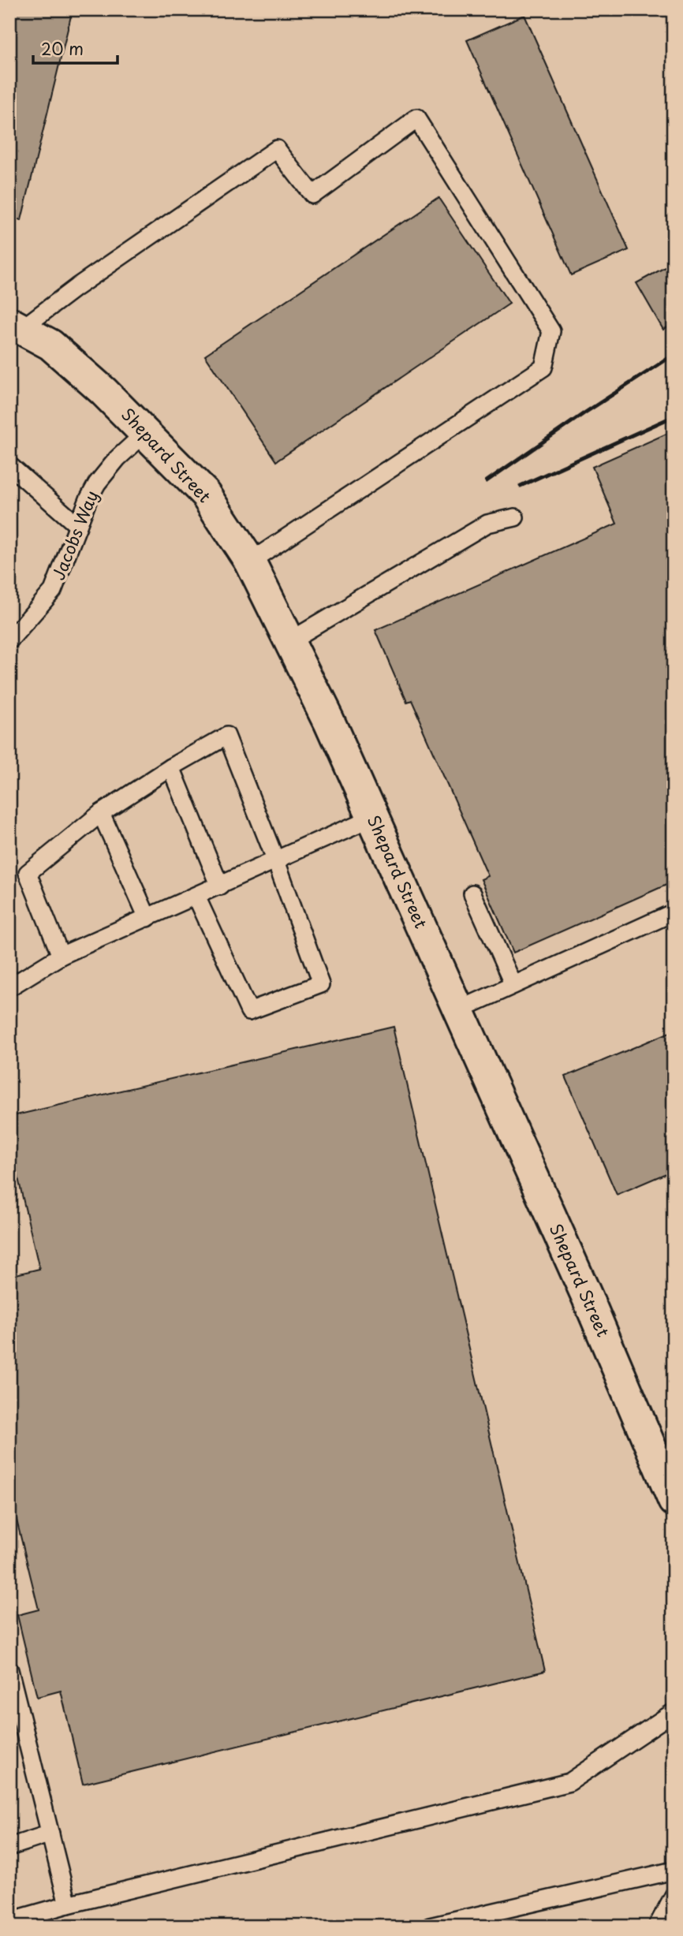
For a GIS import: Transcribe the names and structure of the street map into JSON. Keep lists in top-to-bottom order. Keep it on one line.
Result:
{"streets":{"street":["Shepard Street"],"lane":["Jacobs Way"]},"crossings":[["Shepard Street","Jacobs Way"]],"scale_bar":"20 m"}
